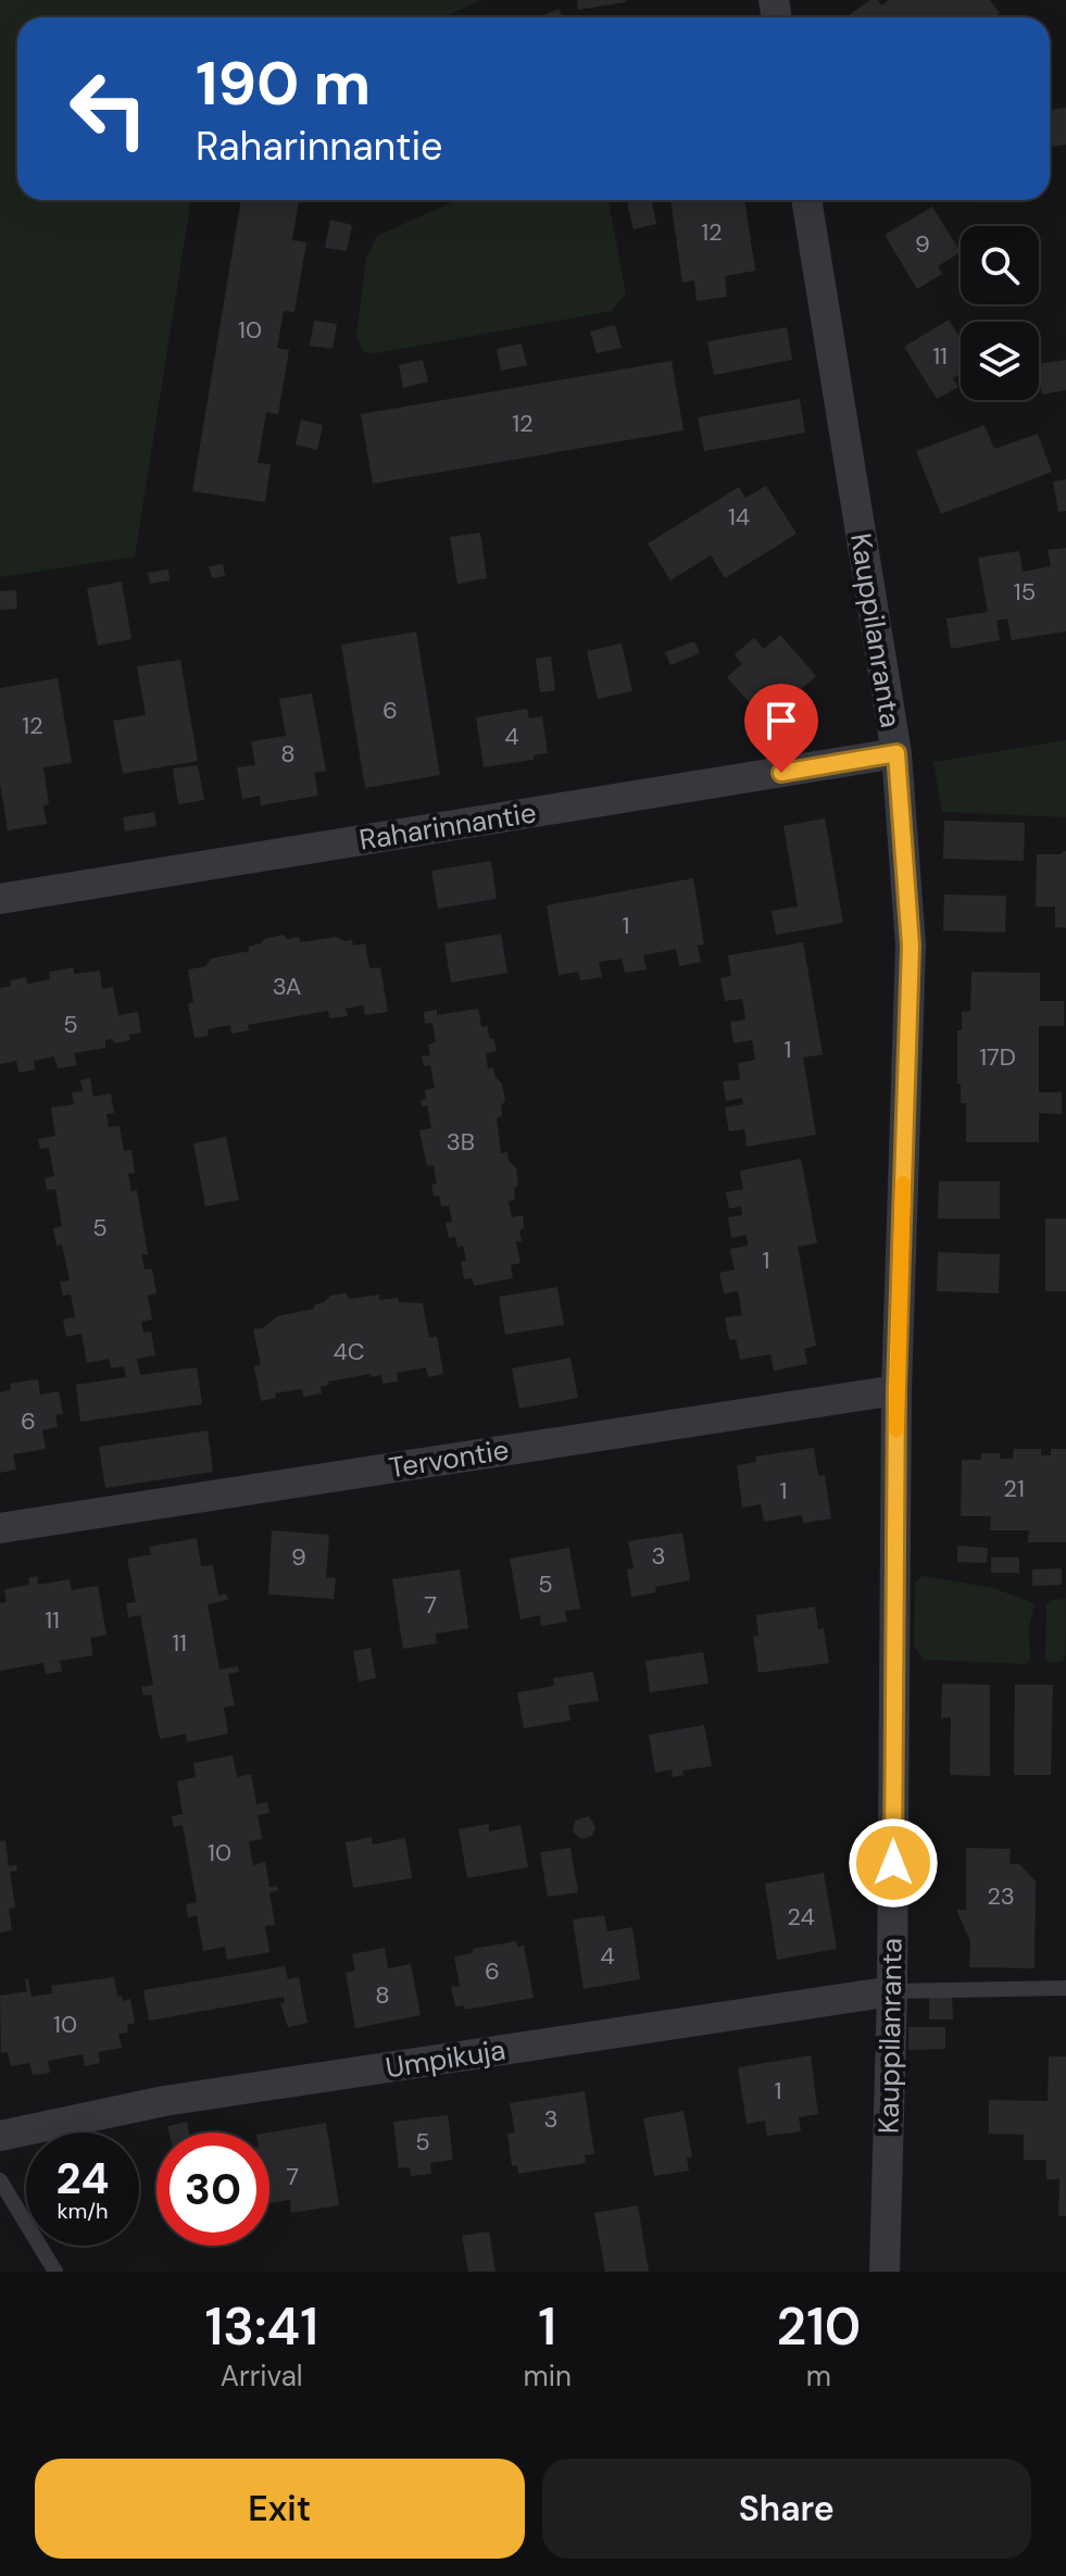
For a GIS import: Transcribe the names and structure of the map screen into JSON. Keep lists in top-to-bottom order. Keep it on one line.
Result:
{"streets":{"street":["Kauppilanranta","Raharinnantie","Tervontie","Umpikuja"]},"crossings":[["Kauppilanranta","Raharinnantie"],["Kauppilanranta","Tervontie"],["Kauppilanranta","Umpikuja"]],"house_numbers":["12","9","10","11","12","14","15","6","12","4","8","1","3A","5","1","17D","3B","5","1","4C","6","21","1","3","9","5","7","11","11","10","23","24","4","6","8","10","1","3","5","7"],"page":{"turn":["190 m","Raharinnantie"],"speed":"24 km/h","limit":"30","eta":["13:41","Arrival","1","min","210","m"],"buttons":["Exit","Share"]}}
